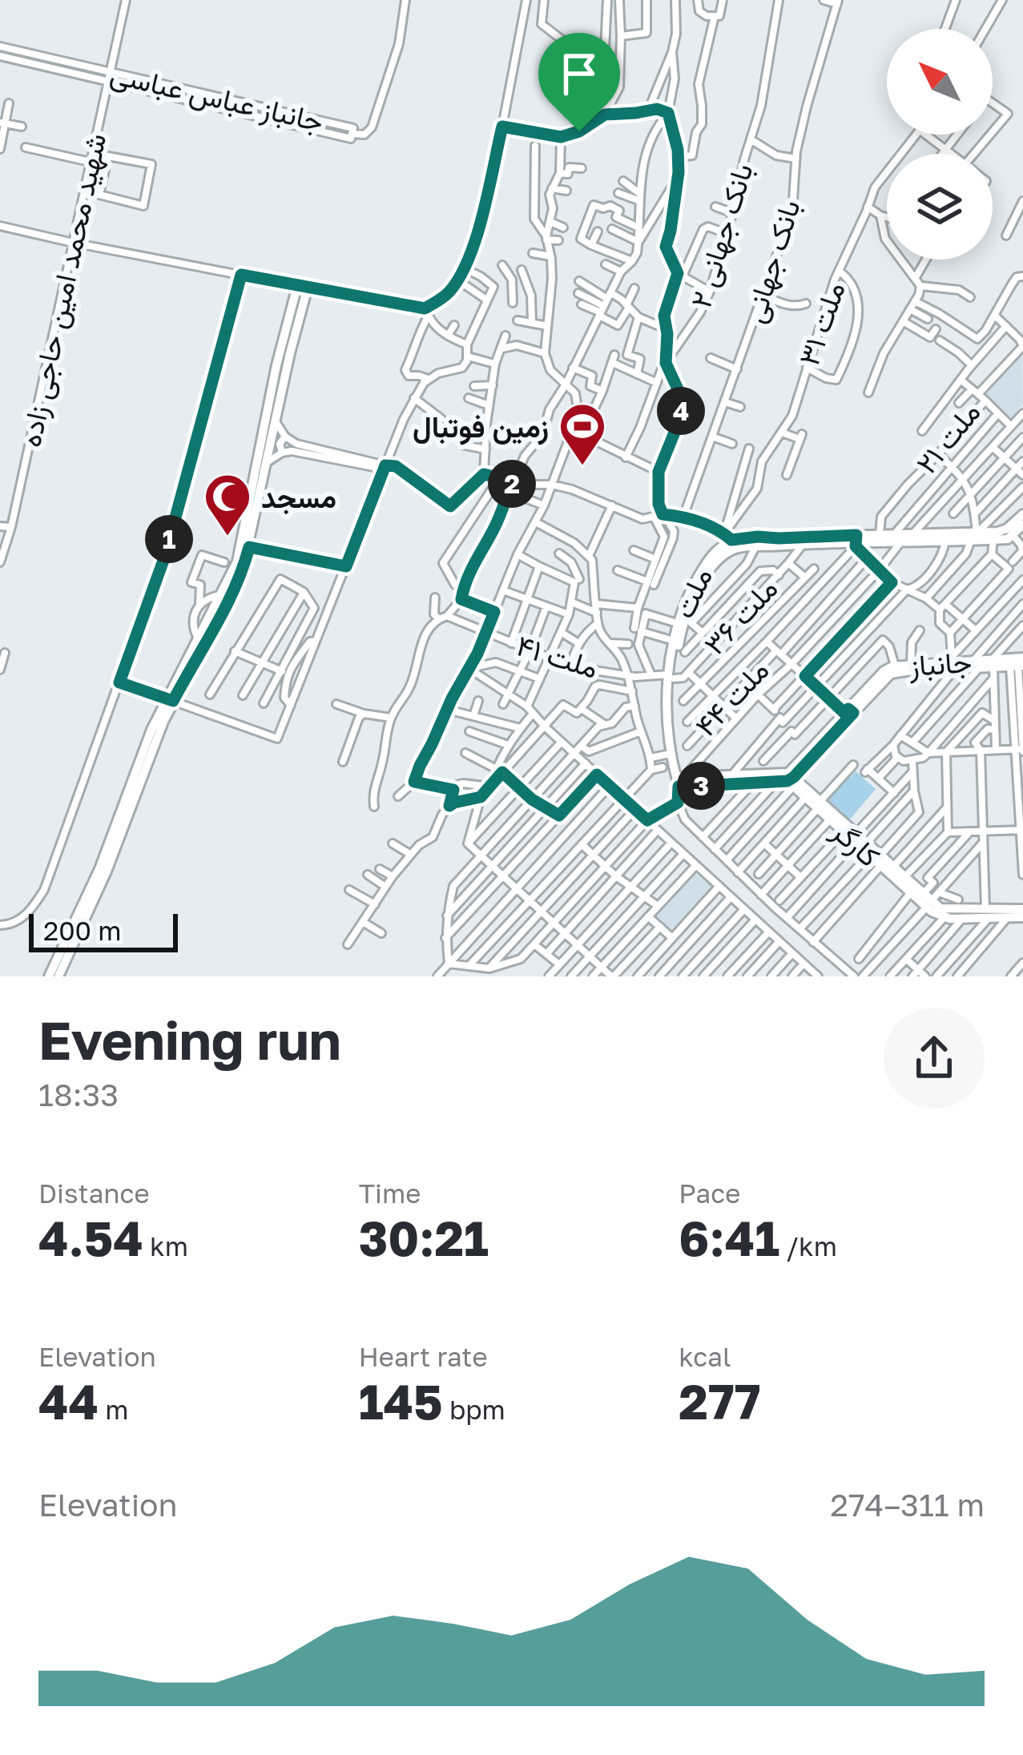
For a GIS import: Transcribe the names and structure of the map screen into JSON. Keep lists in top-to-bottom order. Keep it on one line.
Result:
{"streets":{"main road":["ملت","جانباز","کارگر"],"street":["جانباز عباس عباسی","بانک جهانی ۲","بانک جهانی","شهید محمد امین حاجی زاده","ملت ۳۱","ملت ۲۱","ملت ۳۶","ملت ۴۱","ملت ۴۴"]},"crossings":[["جانباز عباس عباسی","شهید محمد امین حاجی زاده"],["ملت ۳۱","ملت"],["ملت ۲۱","ملت"],["ملت","ملت ۳۶"],["ملت","ملت ۴۱"],["ملت ۳۶","ملت ۴۱"],["جانباز","کارگر"]],"places":{"sports":["زمین فوتبال"],"mosque":["مسجد"]},"scale_bar":"200 m","north":"top left","page":{"pins":["4","2","1","3"],"scale":"200 m","heading":["Evening run","18:33"],"stats":[["Distance","4.54 km"],["Time","30:21"],["Pace","6:41 /km"],["Elevation","44 m"],["Heart rate","145 bpm"],["kcal","277"]],"chart":["Elevation","274–311 m"]}}
